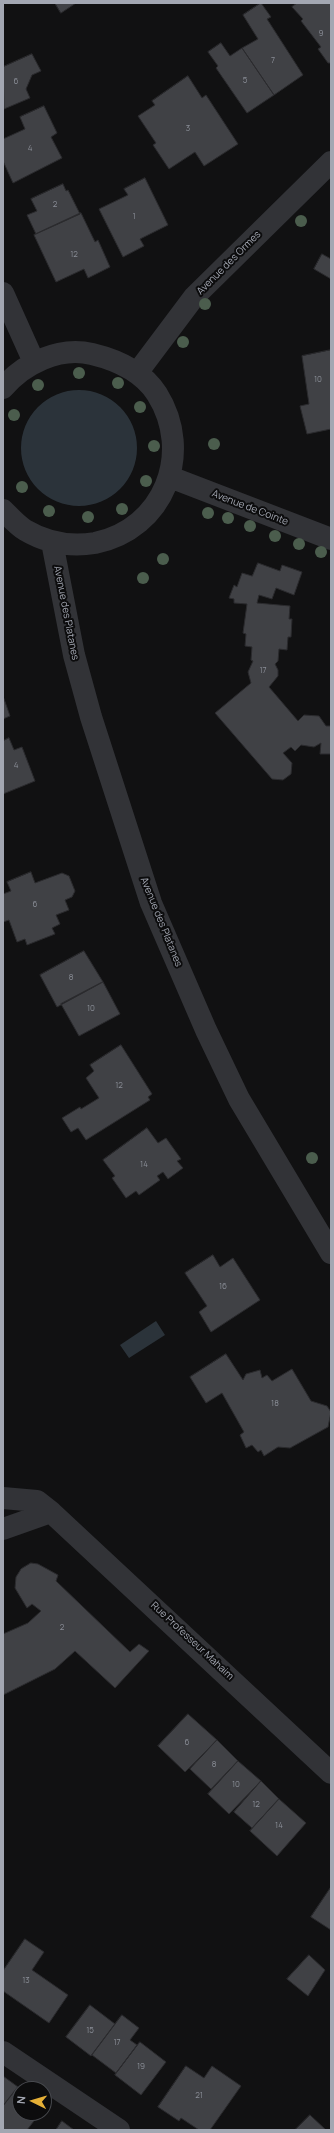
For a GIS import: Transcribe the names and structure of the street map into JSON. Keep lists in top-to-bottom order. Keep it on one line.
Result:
{"streets":{"street":["Avenue des Ormes","Avenue de Cointe","Avenue des Platanes","Rue Professeur Mahaim"]},"house_numbers":["9","7","5","6","3","4","2","1","12","10","17","4","6","8","10","12","14","16","18","2","6","8","10","12","14","13","15","17","19","21"],"north":"left"}
